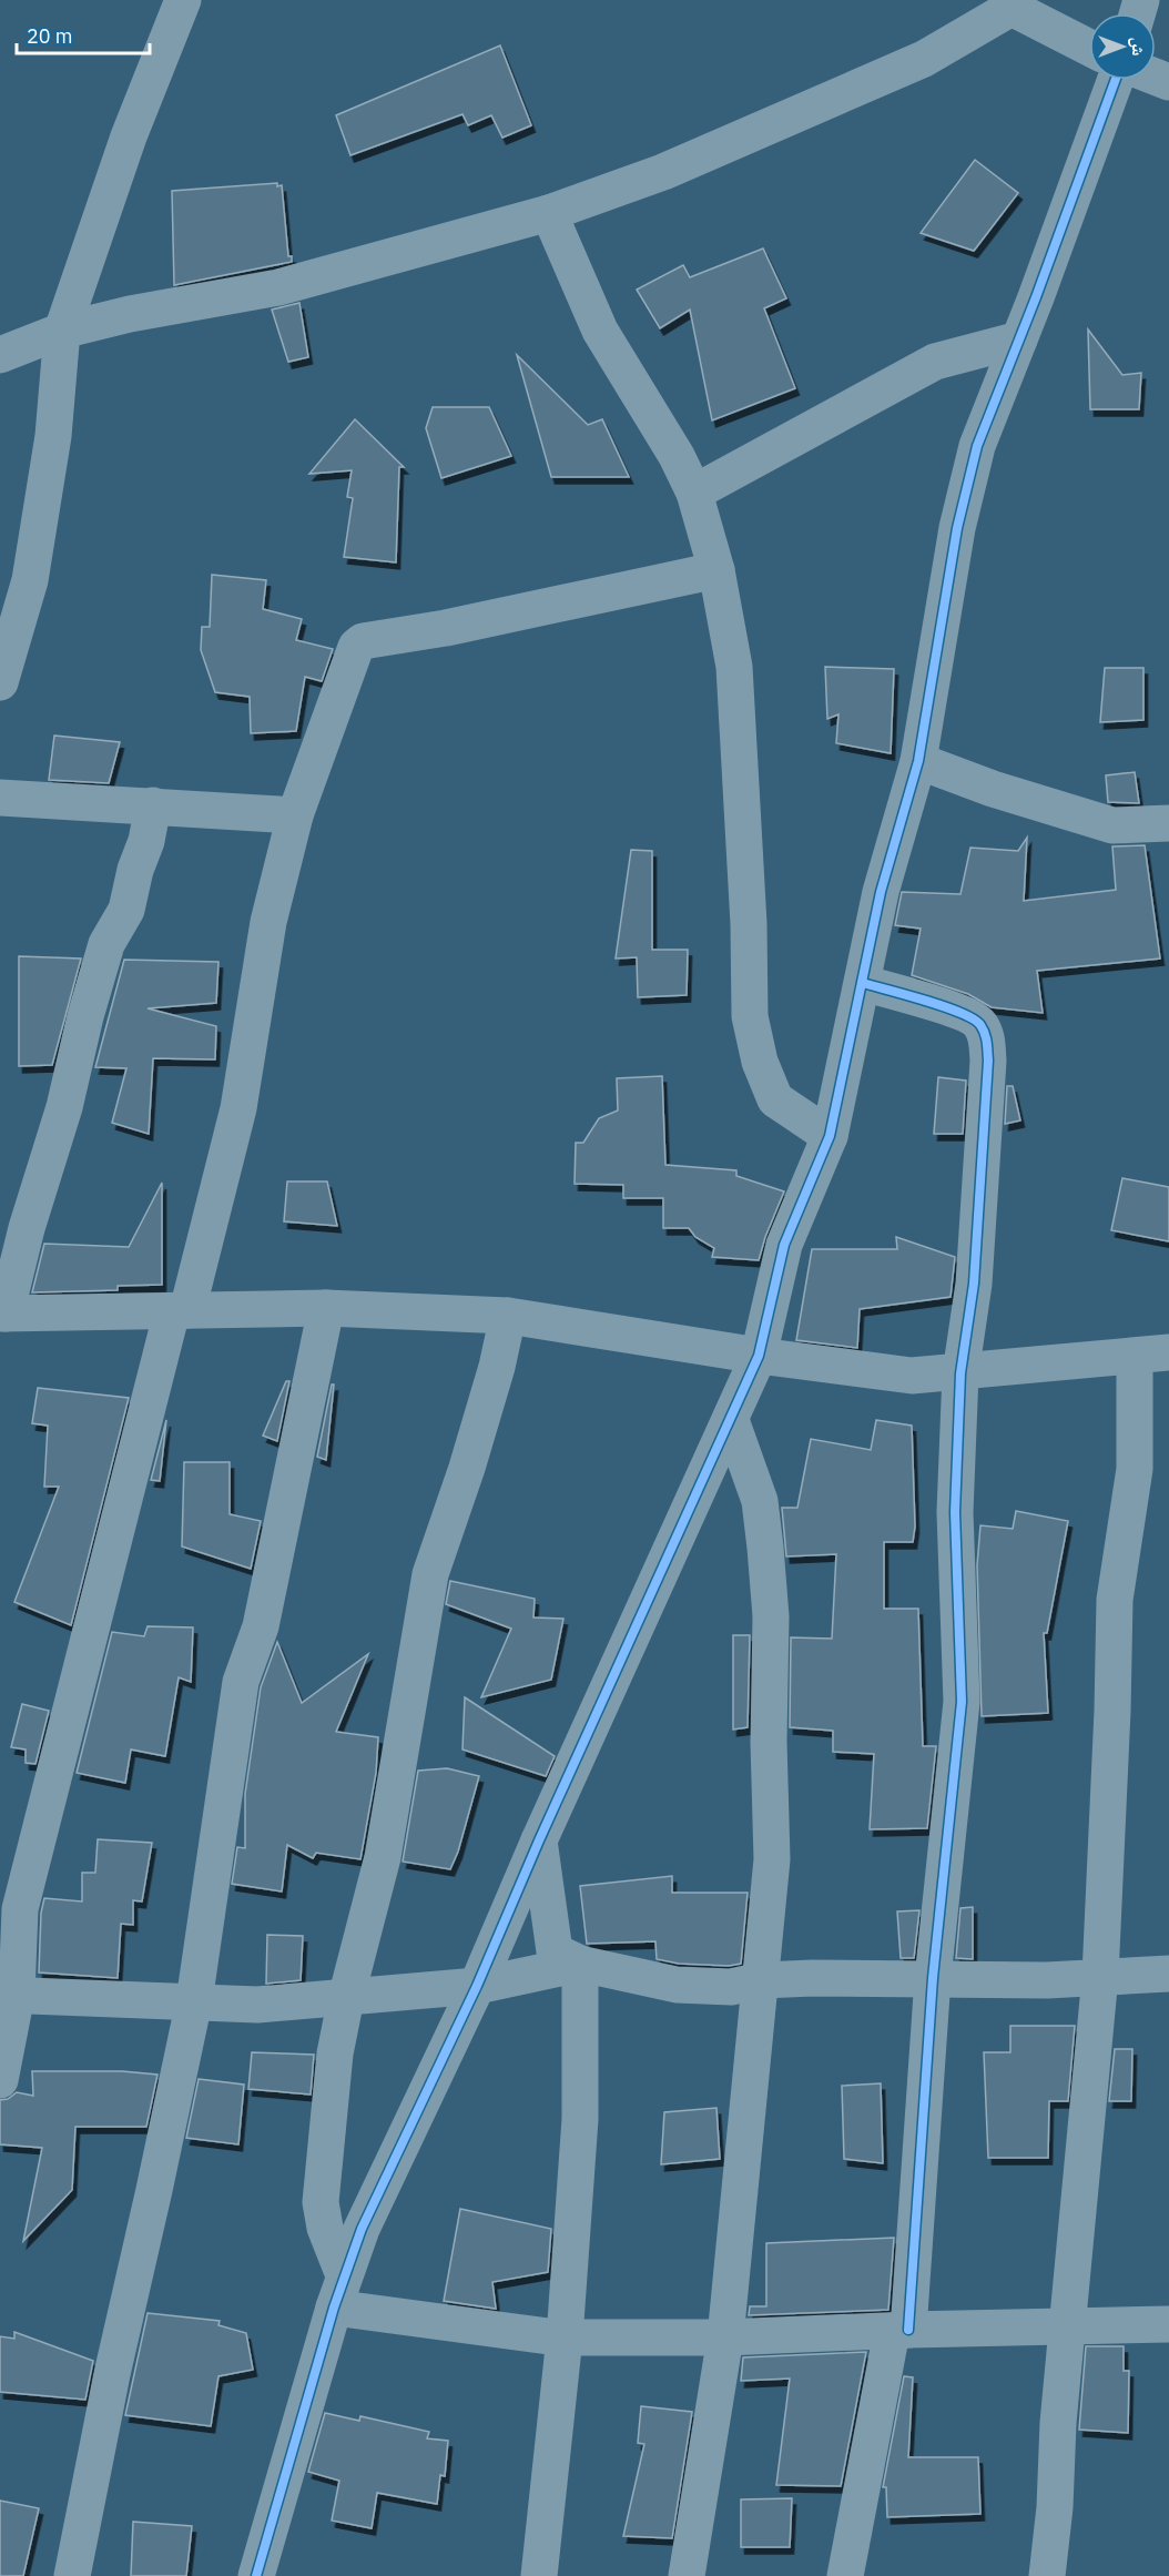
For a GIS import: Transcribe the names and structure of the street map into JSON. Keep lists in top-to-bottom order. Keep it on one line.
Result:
{"scale_bar":"20 m","north":"right"}
